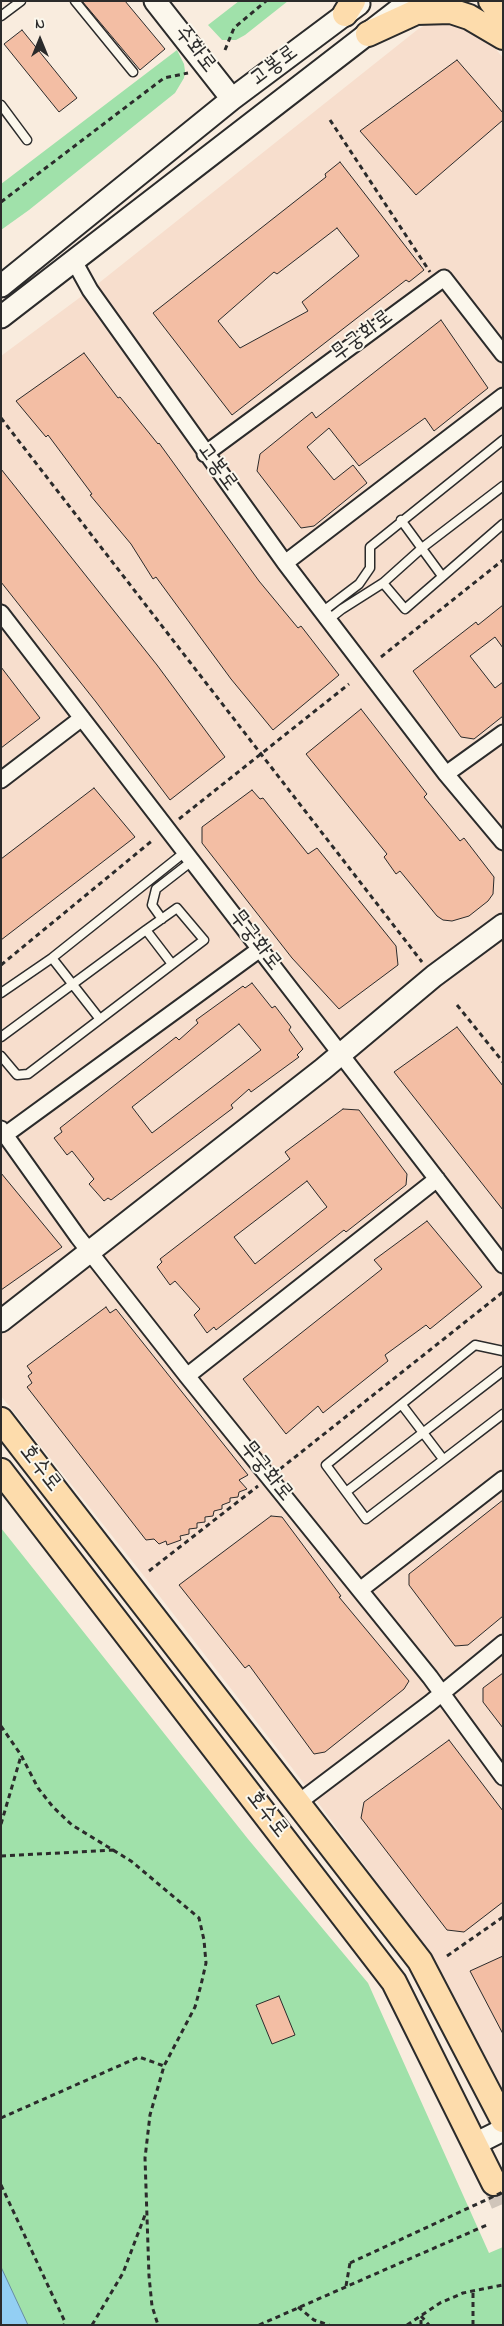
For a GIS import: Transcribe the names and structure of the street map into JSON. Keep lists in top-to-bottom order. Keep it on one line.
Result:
{"streets":{"main road":["주화로","고봉로","호수로"],"street":["무궁화로"]},"crossings":[["주화로","고봉로"],["고봉로","무궁화로"],["무궁화로","호수로"]],"north":"top"}
